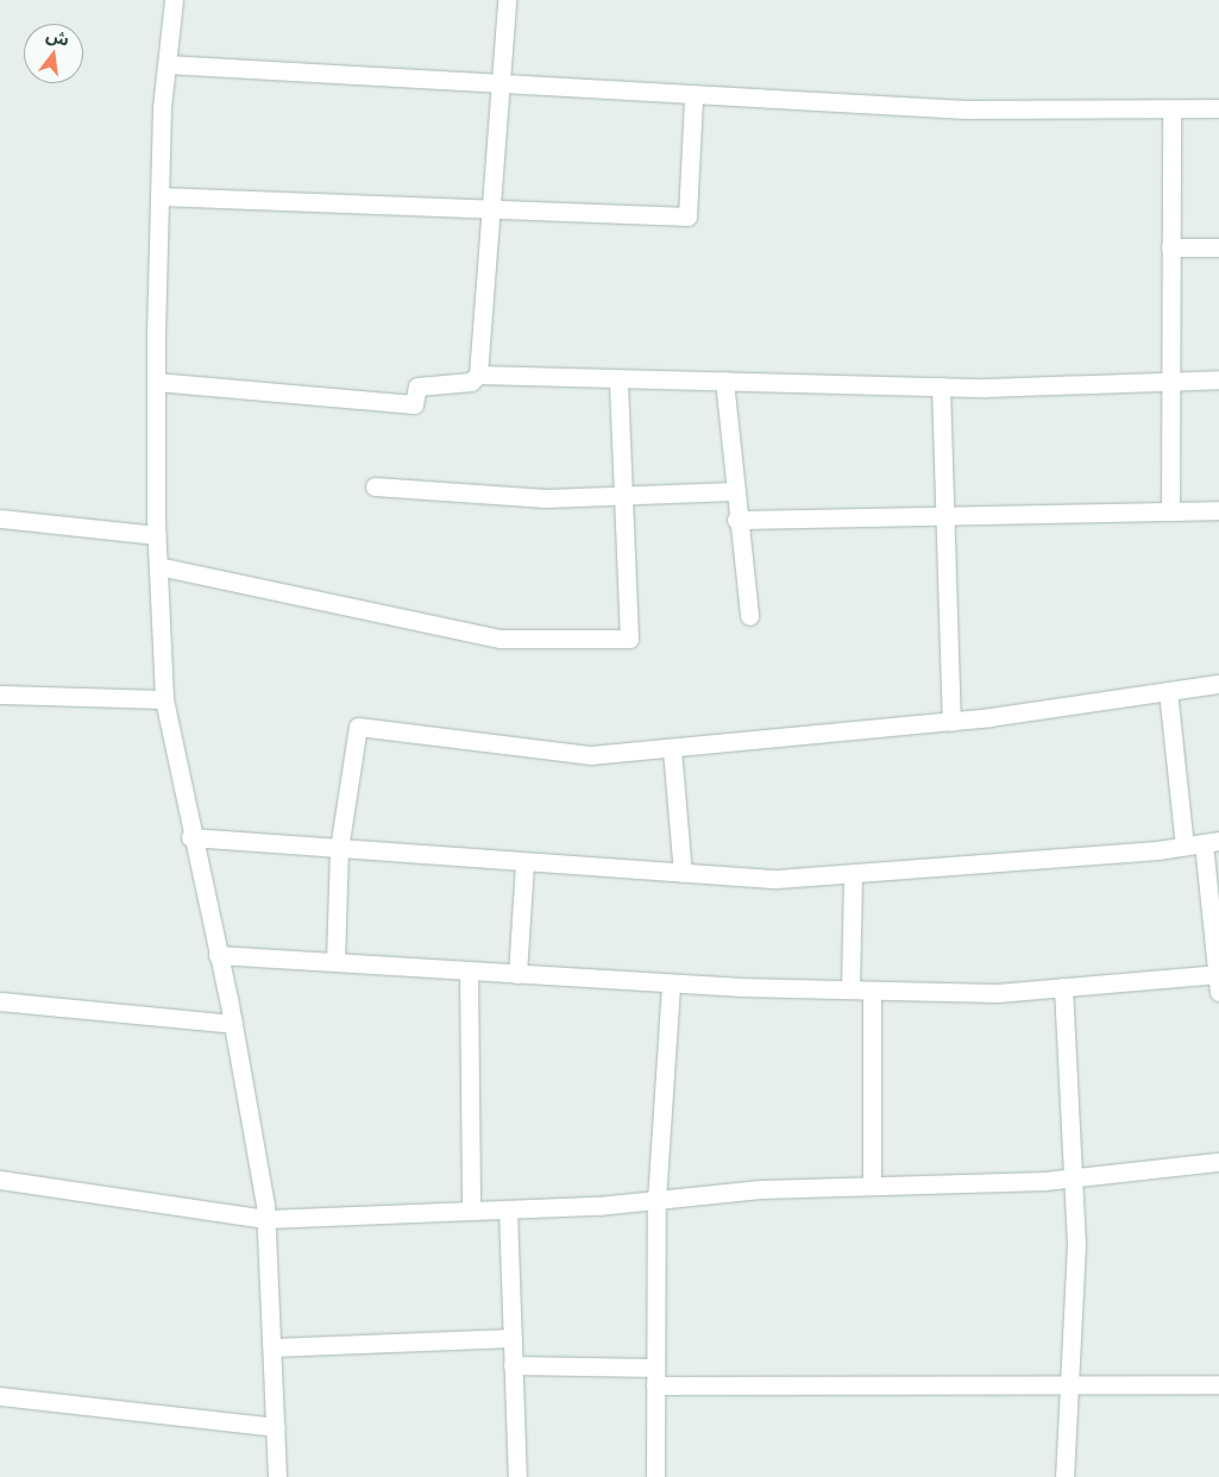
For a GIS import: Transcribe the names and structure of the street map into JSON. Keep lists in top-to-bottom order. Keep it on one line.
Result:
{"north":"top"}
